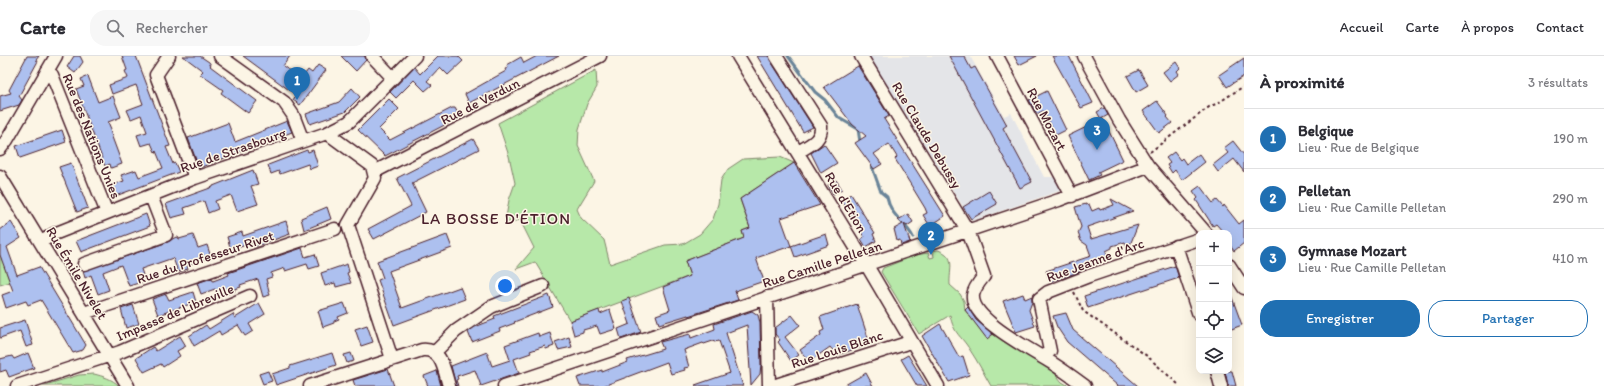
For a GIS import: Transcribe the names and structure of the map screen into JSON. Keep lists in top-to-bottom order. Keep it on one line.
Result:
{"streets":{"street":["Rue de Verdun","Rue Mozart","Rue Claude Debussy","Rue des Nations Unies","Rue de Strasbourg","Rue d'Etion","Rue du Professeur Rivet","Rue Jeanne d'Arc","Rue Camille Pelletan","Rue Émile Nivelet","Impasse de Libreville","Rue Louis Blanc"]},"crossings":[["Rue Mozart","Rue Camille Pelletan"],["Rue Claude Debussy","Rue Jeanne d'Arc"],["Rue Claude Debussy","Rue Camille Pelletan"],["Rue des Nations Unies","Rue de Strasbourg"],["Rue de Strasbourg","Rue Émile Nivelet"],["Rue d'Etion","Rue Camille Pelletan"],["Rue d'Etion","Rue Louis Blanc"],["Rue du Professeur Rivet","Rue Émile Nivelet"],["Rue Émile Nivelet","Impasse de Libreville"]],"districts":["LA BOSSE D'ÉTION"],"page":{"header":"Carte","search":"Rechercher","nav":["Accueil","Carte","À propos","Contact"],"heading":["À proximité","3 résultats"],"pins":["1","3","2"],"list":[{"mark":"1","name":"Belgique","note":"Lieu · Rue de Belgique","value":"190 m"},{"mark":"2","name":"Pelletan","note":"Lieu · Rue Camille Pelletan","value":"290 m"},{"mark":"3","name":"Gymnase Mozart","note":"Lieu · Rue Camille Pelletan","value":"410 m"}],"map_buttons":["+","−"],"buttons":["Enregistrer","Partager"]}}
